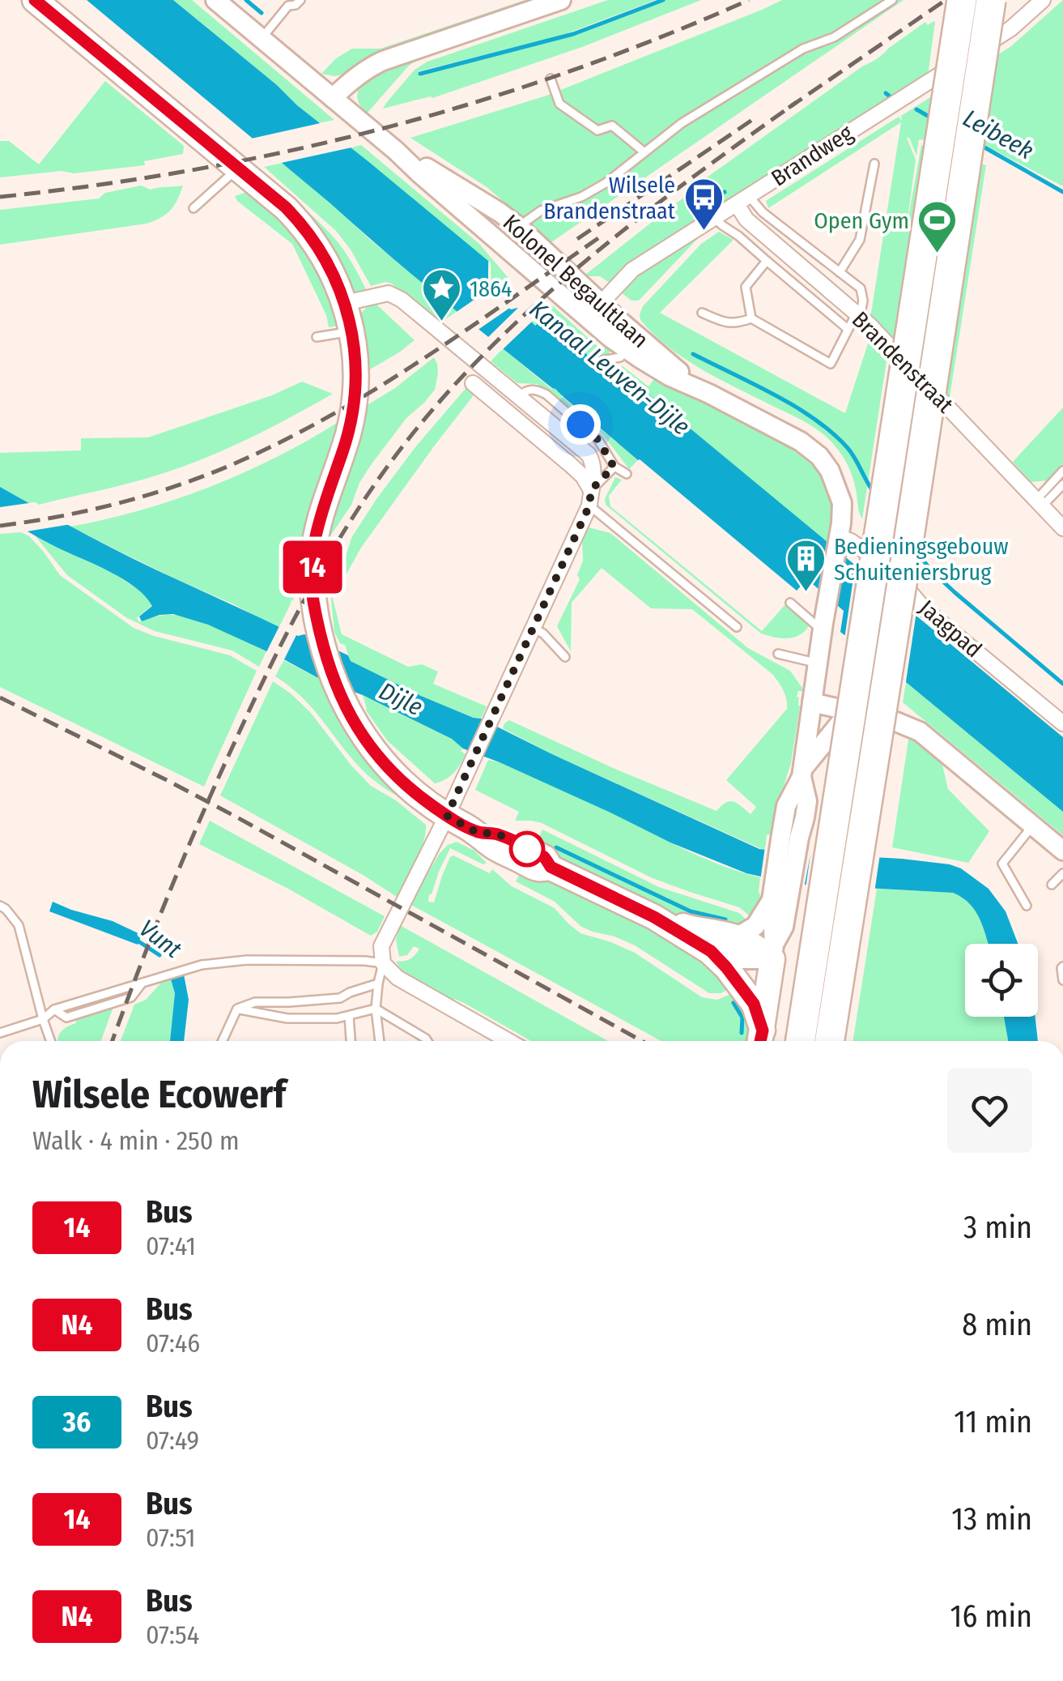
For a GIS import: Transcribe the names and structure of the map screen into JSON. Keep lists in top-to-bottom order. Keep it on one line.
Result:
{"streets":{"street":["Brandweg","Kolonel Begaultlaan","Brandenstraat","Jaagpad"]},"crossings":[["Brandweg","Kolonel Begaultlaan"],["Brandweg","Brandenstraat"],["Kolonel Begaultlaan","Jaagpad"]],"water":["Leibeek","Kanaal Leuven-Dijle","Dijle","Vunt"],"places":{"bus stop":["Wilsele Brandenstraat"],"sports":["Open Gym"],"place":["1864"],"building":["Bedieningsgebouw Schuiteniersbrug"]},"lines":["bus line 14"],"page":{"on_map":"14","heading":["Wilsele Ecowerf","Walk · 4 min · 250 m"],"list":[{"mark":"14","name":"Bus","note":"07:41","value":"3 min"},{"mark":"N4","name":"Bus","note":"07:46","value":"8 min"},{"mark":"36","name":"Bus","note":"07:49","value":"11 min"},{"mark":"14","name":"Bus","note":"07:51","value":"13 min"},{"mark":"N4","name":"Bus","note":"07:54","value":"16 min"}]}}
